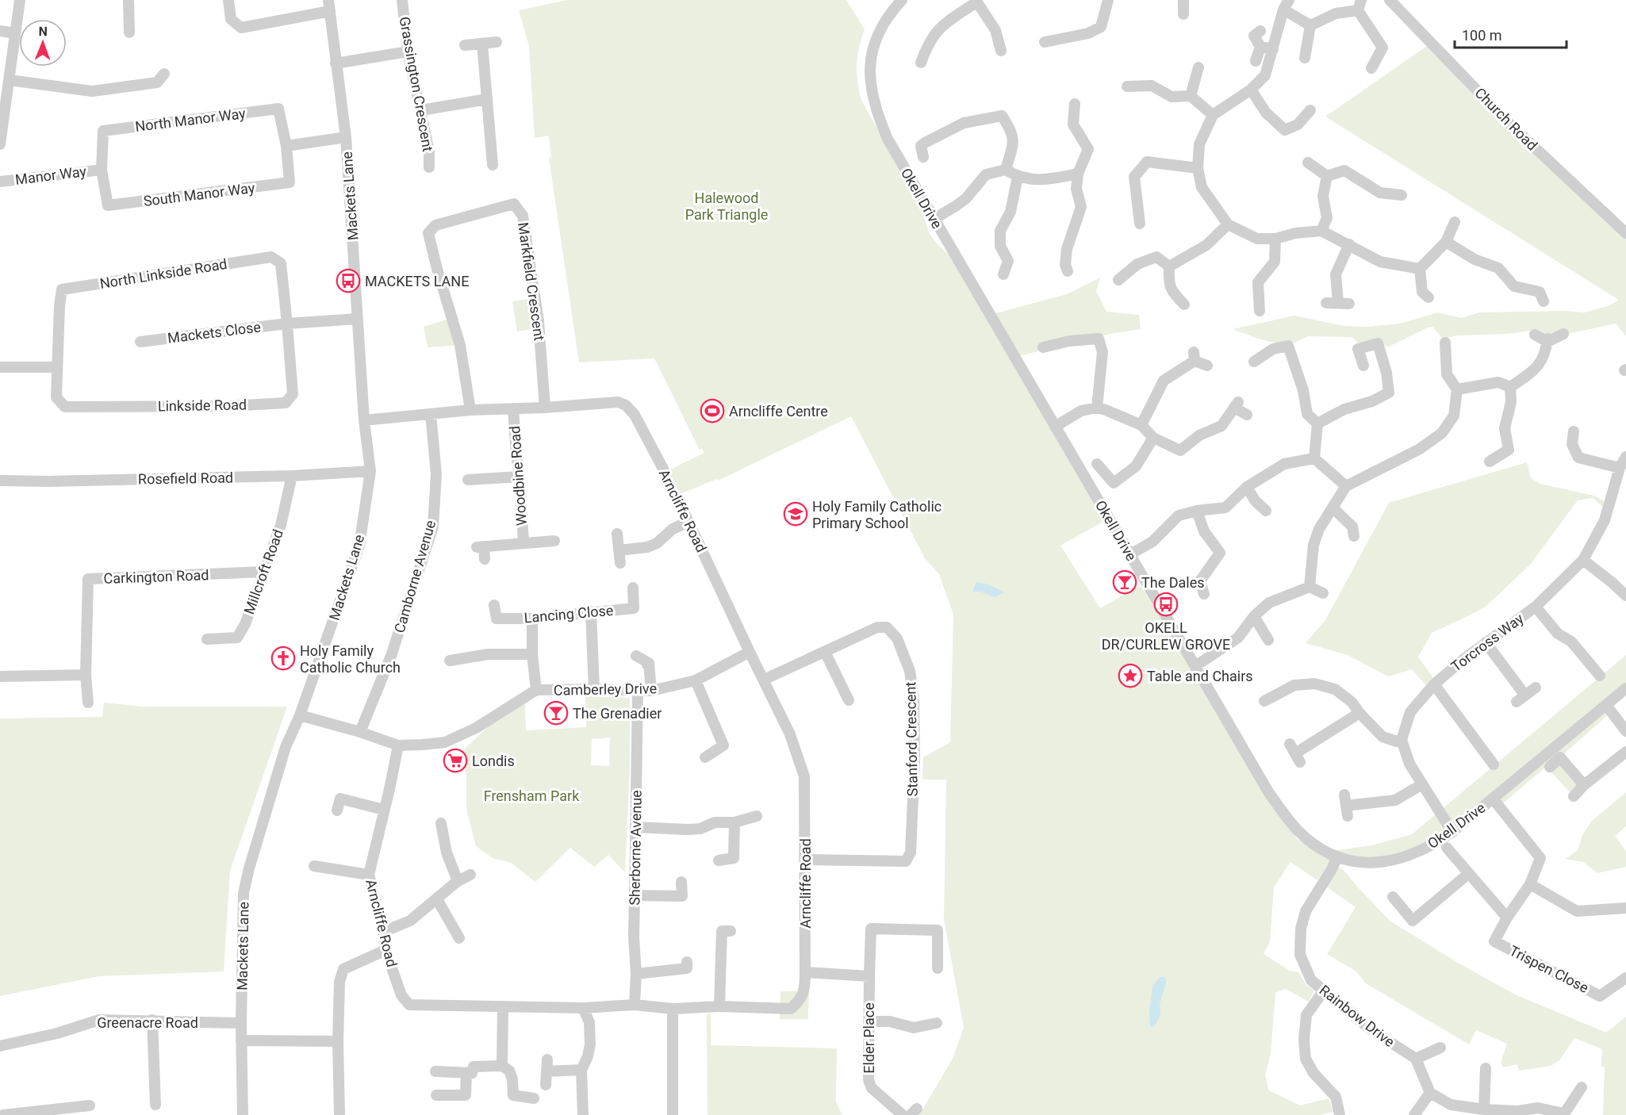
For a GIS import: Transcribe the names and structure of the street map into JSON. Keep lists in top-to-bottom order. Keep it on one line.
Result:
{"streets":{"street":["Grassington Crescent","Church Road","North Manor Way","Manor Way","South Manor Way","Mackets Lane","Okell Drive","North Linkside Road","Markfield Crescent","Mackets Close","Linkside Road","Woodbine Road","Rosefield Road","Arncliffe Road","Millcroft Road","Carkington Road","Camborne Avenue","Lancing Close","Torcross Way","Camberley Drive","Stanford Crescent","Sherborne Avenue","Trispen Close","Rainbow Drive","Greenacre Road","Elder Place"]},"crossings":[["North Manor Way","Manor Way"],["North Manor Way","South Manor Way"],["Manor Way","South Manor Way"],["Mackets Lane","Rosefield Road"],["Mackets Lane","Arncliffe Road"],["Mackets Lane","Camberley Drive"],["Mackets Lane","Greenacre Road"],["Okell Drive","Trispen Close"],["Okell Drive","Rainbow Drive"],["North Linkside Road","Mackets Close"],["North Linkside Road","Linkside Road"],["Markfield Crescent","Arncliffe Road"],["Mackets Close","Linkside Road"],["Woodbine Road","Arncliffe Road"],["Rosefield Road","Millcroft Road"],["Arncliffe Road","Camborne Avenue"],["Arncliffe Road","Camberley Drive"],["Arncliffe Road","Stanford Crescent"],["Arncliffe Road","Sherborne Avenue"],["Millcroft Road","Carkington Road"],["Camborne Avenue","Camberley Drive"],["Camberley Drive","Sherborne Avenue"]],"parks":["Halewood Park Triangle","Frensham Park"],"places":{"bus stop":["MACKETS LANE","OKELL DR/CURLEW GROVE"],"sports":["Arncliffe Centre"],"school or university":["Holy Family Catholic Primary School"],"bar":["The Dales","The Grenadier"],"church":["Holy Family Catholic Church"],"place":["Table and Chairs"],"supermarket":["Londis"]},"scale_bar":"100 m","north":"top"}
